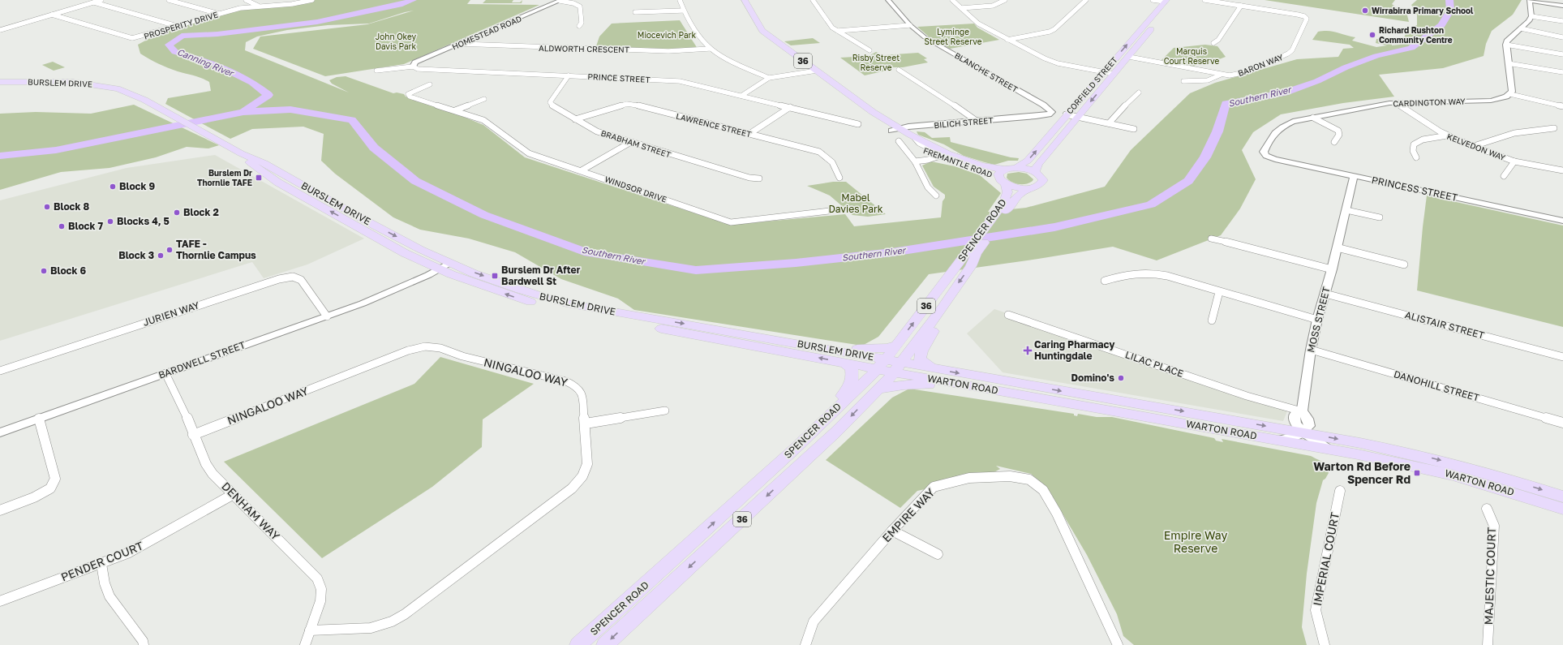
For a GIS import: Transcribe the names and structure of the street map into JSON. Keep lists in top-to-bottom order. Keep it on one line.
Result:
{"streets":{"main road":["36","BURSLEM DRIVE","CORFIELD STREET","FREMANTLE ROAD","SPENCER ROAD","WARTON ROAD"],"street":["PROSPERITY DRIVE","HOMESTEAD ROAD","ALDWORTH CRESCENT","BARON WAY","BLANCHE STREET","PRINCE STREET","CARDINGTON WAY","BILICH STREET","LAWRENCE STREET","BRABHAM STREET","KELVEDON WAY","WINDSOR DRIVE","PRINCESS STREET","JURIEN WAY","MOSS STREET","ALISTAIR STREET","BARDWELL STREET","LILAC PLACE","NINGALOO WAY","DANOHILL STREET","DENHAM WAY","EMPIRE WAY","IMPERIAL COURT","PENDER COURT","MAJESTIC COURT"]},"crossings":[["HOMESTEAD ROAD","ALDWORTH CRESCENT"],["HOMESTEAD ROAD","PRINCE STREET"],["36","CORFIELD STREET"],["36","FREMANTLE ROAD"],["36","SPENCER ROAD"],["BARON WAY","CORFIELD STREET"],["BLANCHE STREET","BILICH STREET"],["PRINCE STREET","BRABHAM STREET"],["BURSLEM DRIVE","SPENCER ROAD"],["BURSLEM DRIVE","BARDWELL STREET"],["BURSLEM DRIVE","WARTON ROAD"],["CARDINGTON WAY","KELVEDON WAY"],["CARDINGTON WAY","PRINCESS STREET"],["BILICH STREET","FREMANTLE ROAD"],["LAWRENCE STREET","BRABHAM STREET"],["PRINCESS STREET","MOSS STREET"],["SPENCER ROAD","WARTON ROAD"],["JURIEN WAY","BARDWELL STREET"],["MOSS STREET","ALISTAIR STREET"],["MOSS STREET","LILAC PLACE"],["MOSS STREET","WARTON ROAD"],["MOSS STREET","DANOHILL STREET"],["BARDWELL STREET","DENHAM WAY"],["NINGALOO WAY","DENHAM WAY"],["DENHAM WAY","PENDER COURT"]],"water":["Canning River","Southern River"],"parks":["Lyminge Street Reserve","Miocevich Park","John Okey Davis Park","Marquis Court Reserve","Risby Street Reserve","Mabel Davies Park","Empire Way Reserve"],"places":{"other":["Wirrabirra Primary School","Richard Rushton Community Centre","Block 9","Block 8","Block 2","Blocks 4, 5","Block 7","TAFE - Thornlie Campus","Block 3","Block 6","Domino's"],"transit":["Burslem Dr Thornlie TAFE","Burslem Dr After Bardwell St","Warton Rd Before Spencer Rd"],"health":["Caring Pharmacy Huntingdale"]}}
